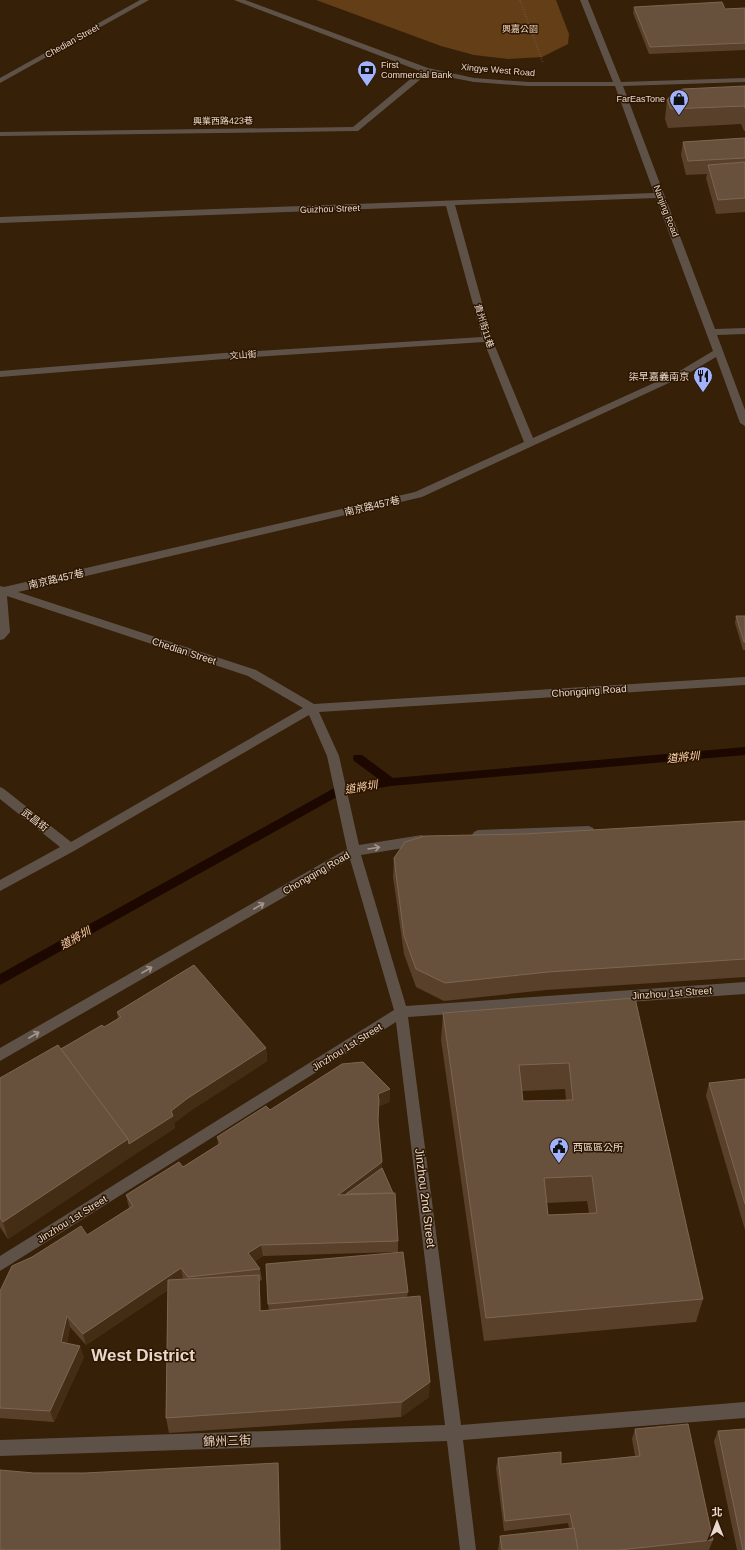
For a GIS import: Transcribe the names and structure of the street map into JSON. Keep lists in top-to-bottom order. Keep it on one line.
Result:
{"streets":{"street":["Chedian Street","Xingye West Road","興業西路423巷","Guizhou Street","Nanjing Road","貴州街11巷","文山街","南京路457巷","Chongqing Road","武昌街","Jinzhou 1st Street","Jinzhou 2nd Street","錦州三街"]},"crossings":[["Chedian Street","南京路457巷"],["Chedian Street","Chongqing Road"],["Chedian Street","Jinzhou 2nd Street"],["Xingye West Road","興業西路423巷"],["Xingye West Road","Nanjing Road"],["Guizhou Street","Nanjing Road"],["Guizhou Street","貴州街11巷"],["Nanjing Road","南京路457巷"],["貴州街11巷","文山街"],["貴州街11巷","南京路457巷"],["Chongqing Road","武昌街"],["Chongqing Road","Jinzhou 2nd Street"],["Jinzhou 1st Street","Jinzhou 2nd Street"],["Jinzhou 2nd Street","錦州三街"]],"one_way":["Chongqing Road"],"districts":["West District"],"water":["道將圳"],"parks":["興嘉公園"],"places":{"bank":["First Commercial Bank"],"shop":["FarEasTone"],"restaurant":["柒早嘉義南京"],"public building":["西區區公所"]},"north":"top"}
